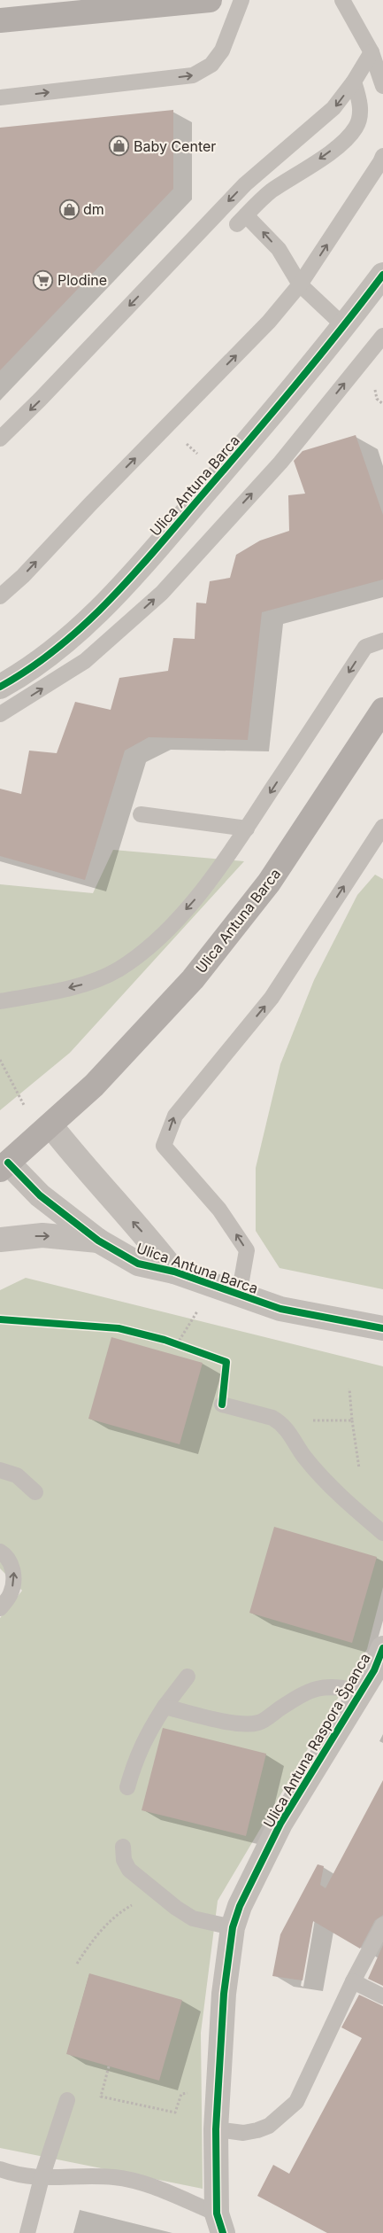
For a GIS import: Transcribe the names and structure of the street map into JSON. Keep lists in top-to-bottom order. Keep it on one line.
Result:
{"streets":{"main road":["Ulica Antuna Barca"],"street":["Ulica Antuna Raspora Španca"]},"places":{"shop":["Baby Center","dm"],"supermarket":["Plodine"]}}
